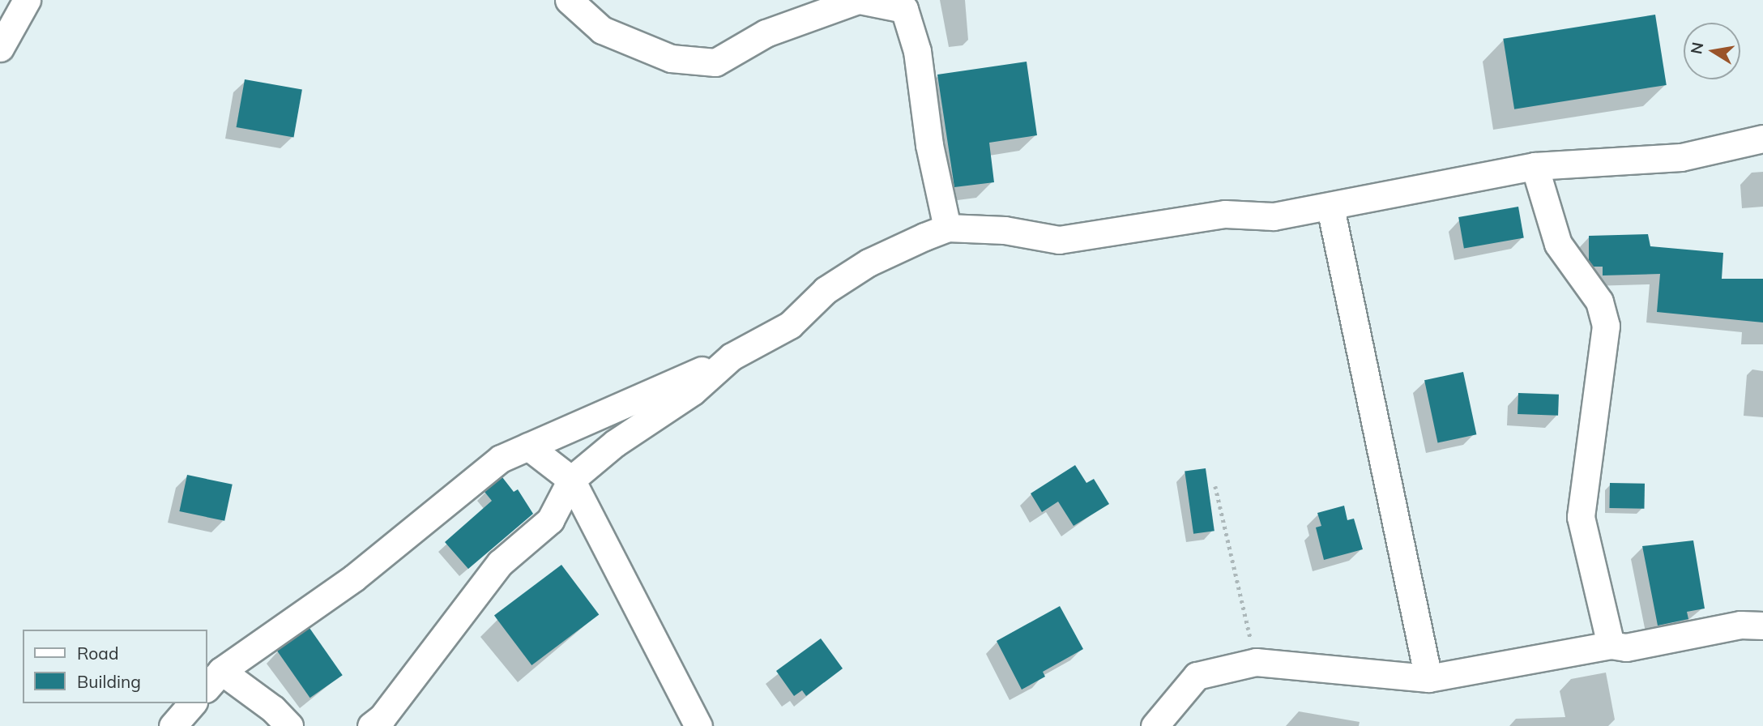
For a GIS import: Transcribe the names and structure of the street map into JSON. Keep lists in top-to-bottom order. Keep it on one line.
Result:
{"legend":["Road","Building"],"north":"left"}
